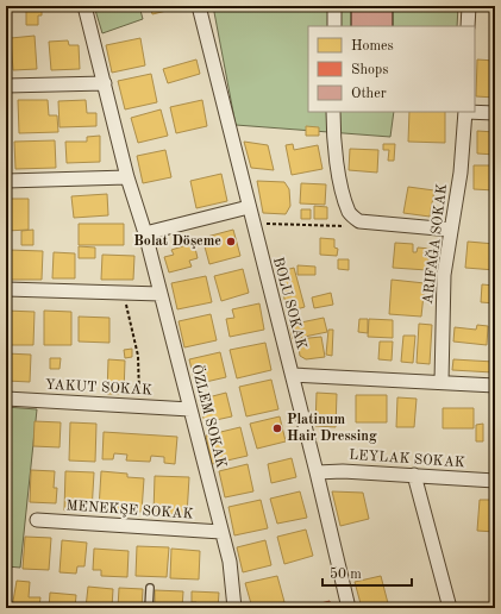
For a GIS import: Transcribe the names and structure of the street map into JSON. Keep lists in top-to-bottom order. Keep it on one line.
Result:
{"streets":{"street":["ARIFAĞA SOKAK","BOLU SOKAK","YAKUT SOKAK","ÖZLEM SOKAK","LEYLAK SOKAK","MENEKŞE SOKAK"]},"crossings":[["BOLU SOKAK","LEYLAK SOKAK"],["YAKUT SOKAK","ÖZLEM SOKAK"],["ÖZLEM SOKAK","MENEKŞE SOKAK"]],"places":["Bolat Döşeme","Platinum Hair Dressing"],"legend":["Homes","Shops","Other"],"scale_bar":"50 m"}
